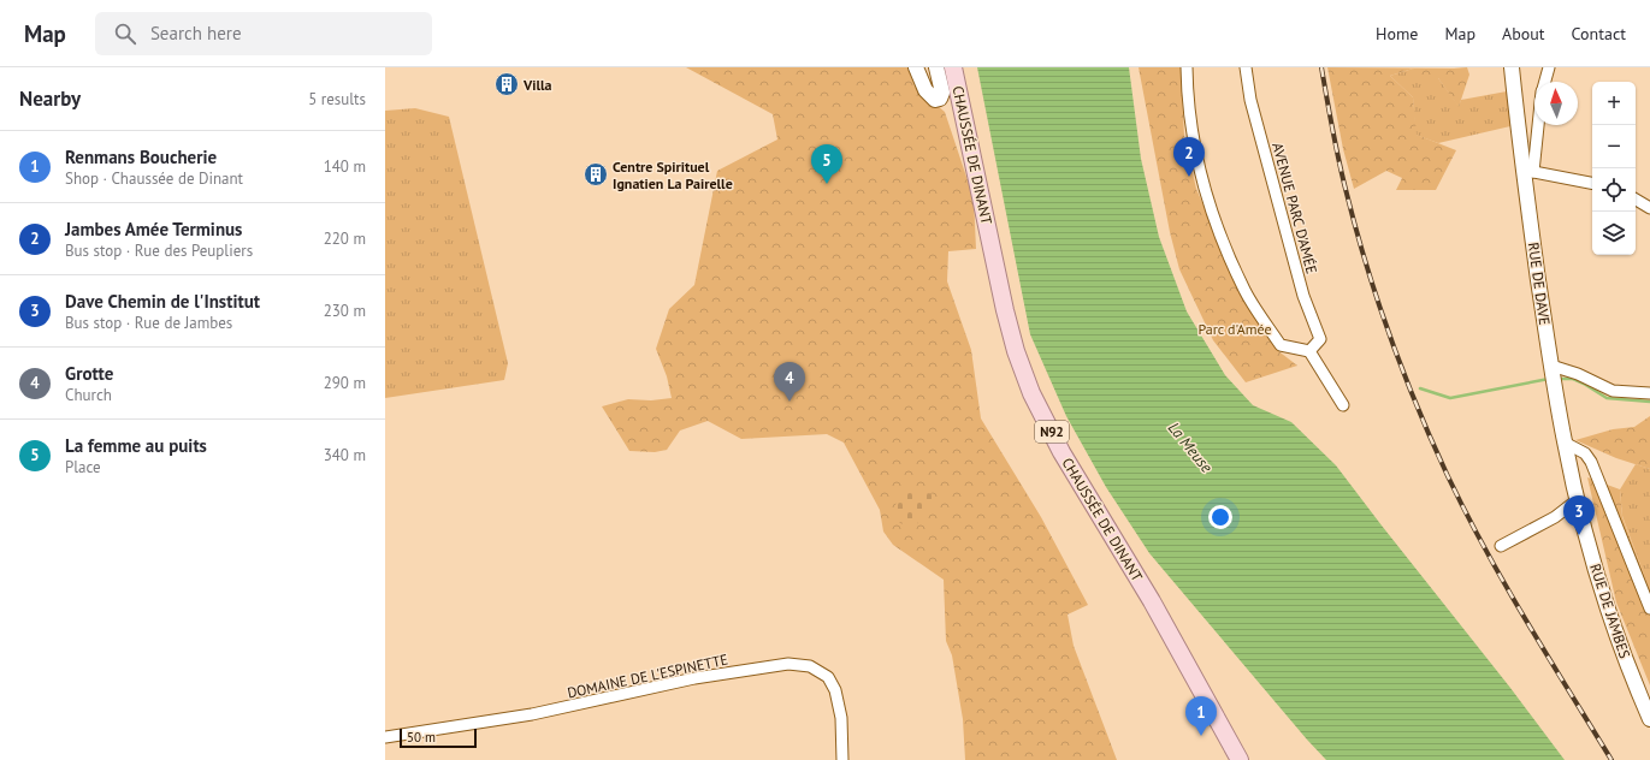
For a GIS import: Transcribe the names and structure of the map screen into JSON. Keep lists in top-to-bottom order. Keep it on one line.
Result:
{"streets":{"main road":["CHAUSSÉE DE DINANT","RUE DE DAVE","N92","RUE DE JAMBES"],"street":["AVENUE PARC D'AMÉE","DOMAINE DE L'ESPINETTE"]},"crossings":[["RUE DE DAVE","RUE DE JAMBES"]],"water":["La Meuse"],"parks":["Parc d'Amée"],"places":{"building":["Villa","Centre Spirituel Ignatien La Pairelle"]},"scale_bar":"50 m","north":"top","page":{"header":"Map","search":"Search here","nav":["Home","Map","About","Contact"],"heading":["Nearby","5 results"],"map_buttons":["+","−"],"list":[{"mark":"1","name":"Renmans Boucherie","note":"Shop · Chaussée de Dinant","value":"140 m"},{"mark":"2","name":"Jambes Amée Terminus","note":"Bus stop · Rue des Peupliers","value":"220 m"},{"mark":"3","name":"Dave Chemin de l'Institut","note":"Bus stop · Rue de Jambes","value":"230 m"},{"mark":"4","name":"Grotte","note":"Church","value":"290 m"},{"mark":"5","name":"La femme au puits","note":"Place","value":"340 m"}],"pins":["2","5","4","3","1"],"scale":"50 m"}}
